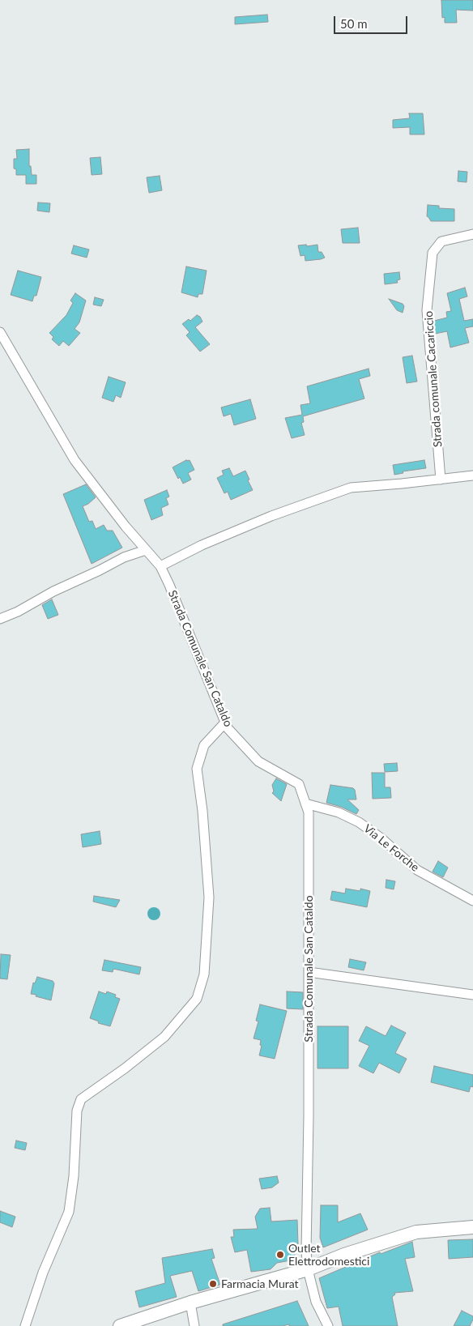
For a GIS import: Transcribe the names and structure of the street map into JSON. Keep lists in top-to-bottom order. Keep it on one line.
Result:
{"streets":{"street":["Strada comunale Cacariccio","Strada Comunale San Cataldo","Via Le Forche"]},"crossings":[["Strada Comunale San Cataldo","Via Le Forche"]],"places":["Outlet Elettrodomestici","Farmacia Murat"],"scale_bar":"50 m"}
